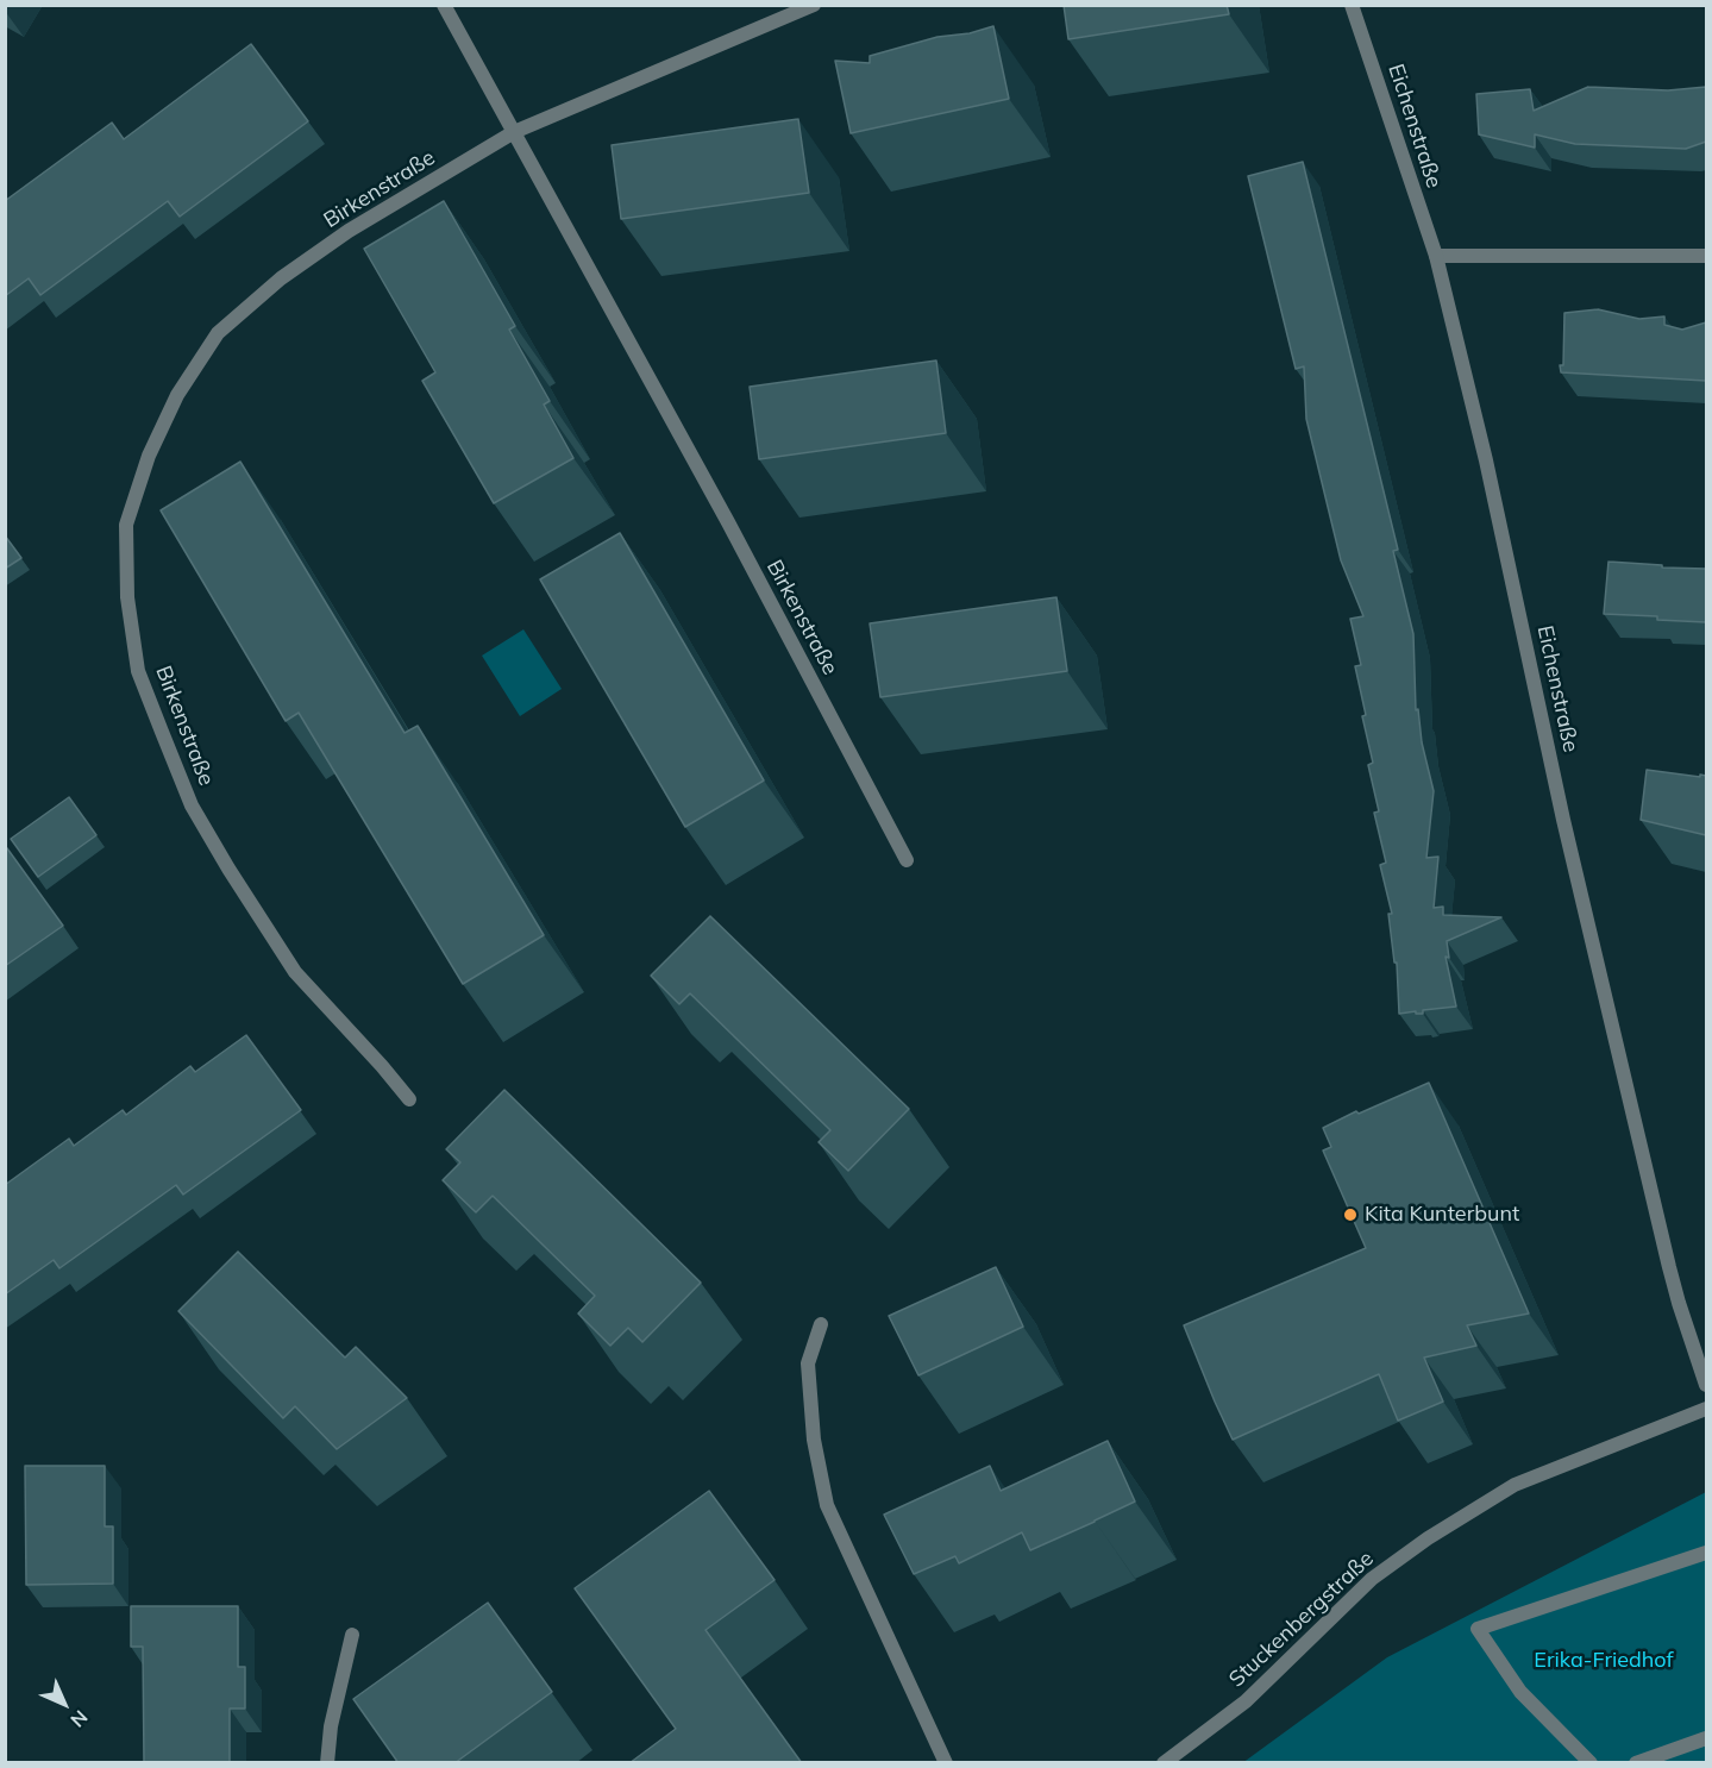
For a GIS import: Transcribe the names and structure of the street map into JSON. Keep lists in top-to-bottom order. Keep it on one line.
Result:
{"streets":{"street":["Eichenstraße","Birkenstraße","Stuckenbergstraße"]},"parks":["Erika-Friedhof"],"places":["Kita Kunterbunt"],"north":"bottom right"}
